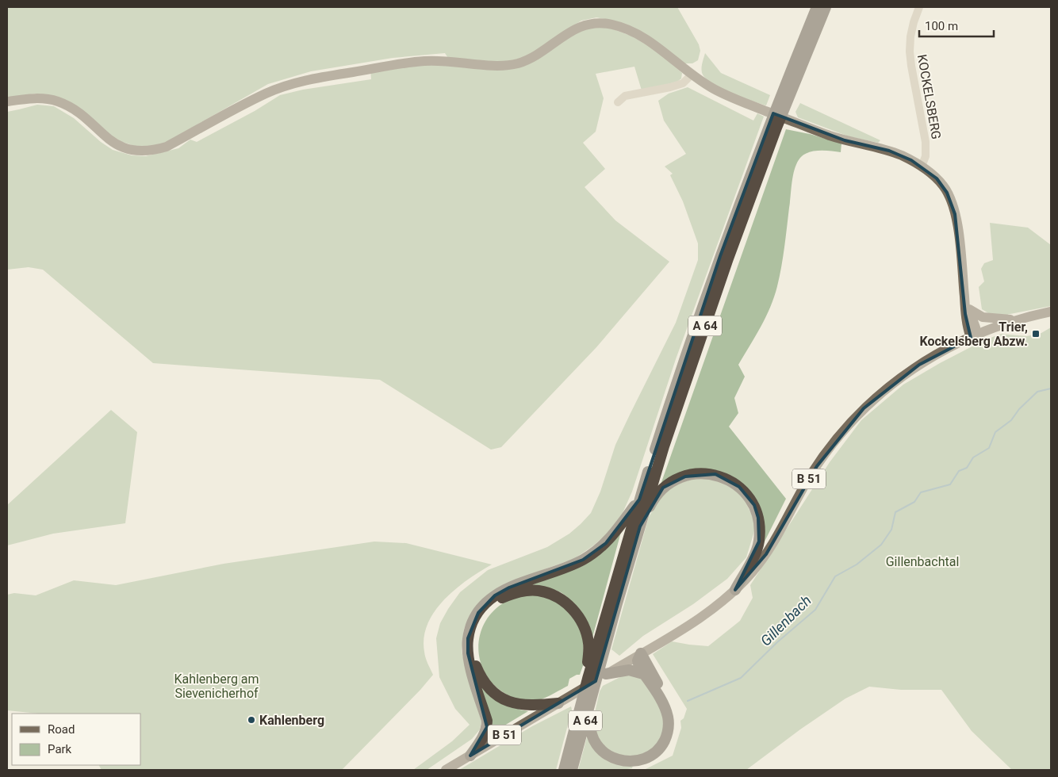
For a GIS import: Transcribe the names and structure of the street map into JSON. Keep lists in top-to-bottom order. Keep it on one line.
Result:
{"streets":{"highway":["A 64"],"main road":["B 51"],"street":["KOCKELSBERG"]},"crossings":[["A 64","B 51"]],"water":["Gillenbach"],"parks":["Gillenbachtal","Kahlenberg am Sievenicherhof"],"places":{"transit":["Trier, Kockelsberg Abzw."],"other":["Kahlenberg"]},"legend":["Road","Park"],"scale_bar":"100 m"}
